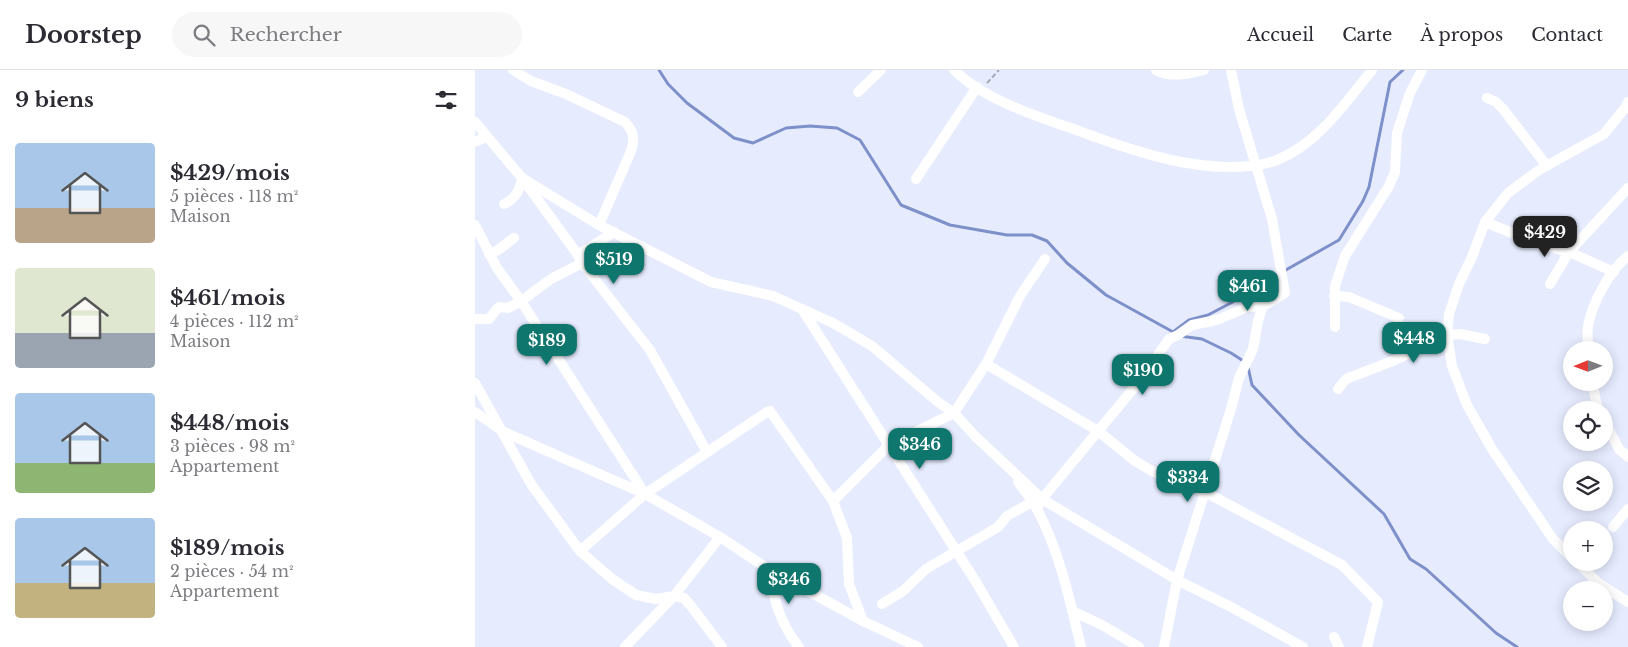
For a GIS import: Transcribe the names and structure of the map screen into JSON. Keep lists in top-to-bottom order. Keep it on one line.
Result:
{"north":"left","page":{"header":"Doorstep","search":"Rechercher","nav":["Accueil","Carte","À propos","Contact"],"heading":"9 biens","list":[{"name":"$429/mois","note":"5 pièces · 118 m² · Maison"},{"name":"$461/mois","note":"4 pièces · 112 m² · Maison"},{"name":"$448/mois","note":"3 pièces · 98 m² · Appartement"},{"name":"$189/mois","note":"2 pièces · 54 m² · Appartement"}],"price":["$429","$519","$461","$448","$189","$190","$346","$334","$346"],"map_buttons":["+","−"]}}
